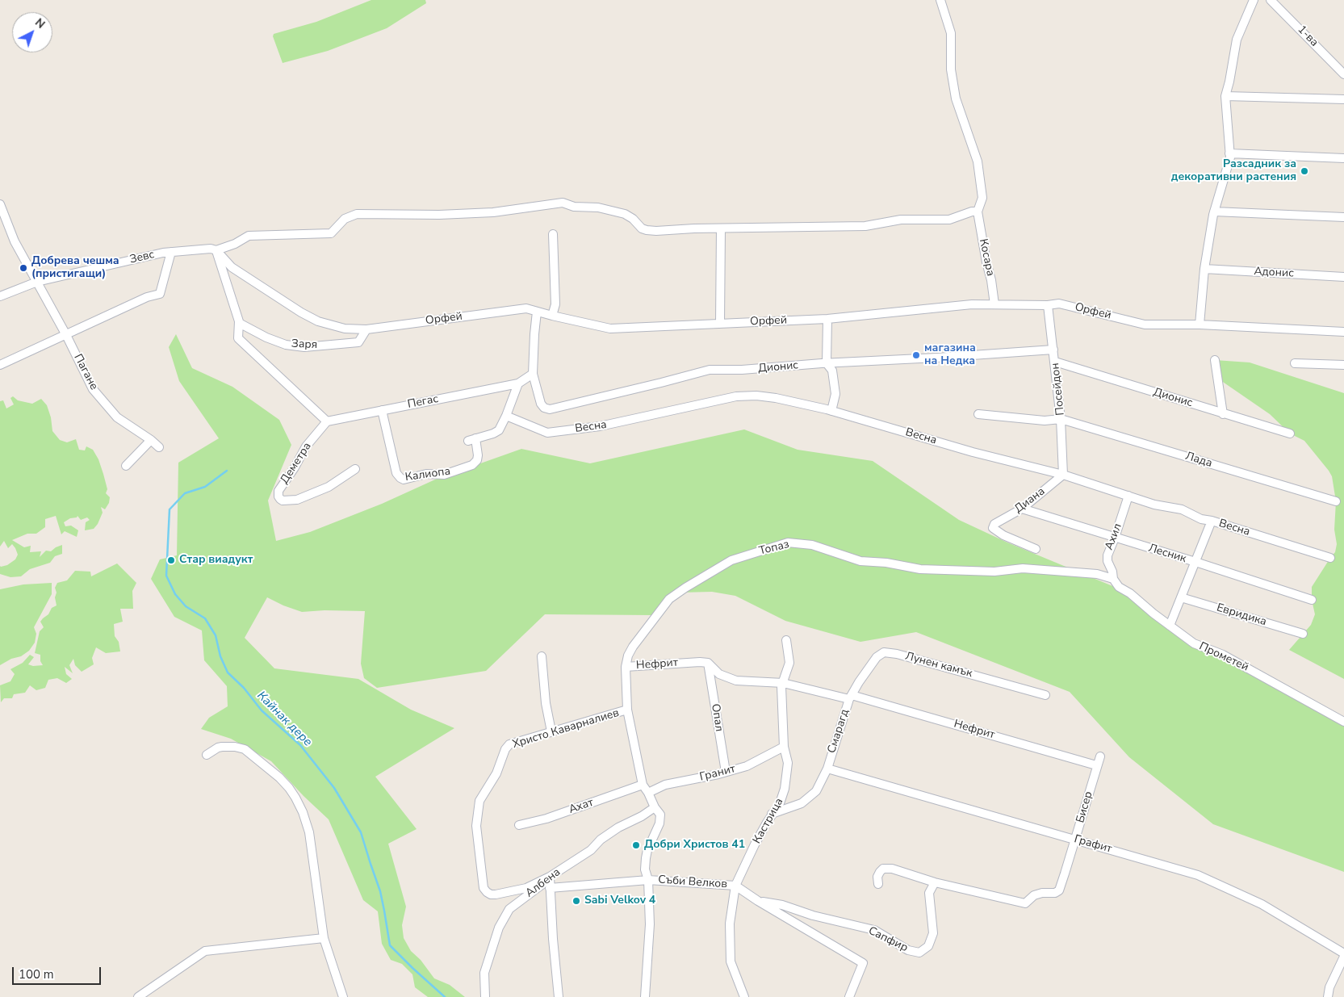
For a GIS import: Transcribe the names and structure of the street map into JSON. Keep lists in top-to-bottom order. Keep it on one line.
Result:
{"streets":{"street":["1-ва","Зевс","Косара","Адонис","Орфей","Заря","Дионис","Пагане","Посейдон","Пегас","Весна","Лада","Деметра","Калиопа","Диана","Ахил","Топаз","Лесник","Евридика","Прометей","Нефрит","Лунен камък","Опал","Христо Каварналиев","Смарагд","Гранит","Ахат","Бисер","Кастрица","Графит","Съби Велков","Албена","Сапфир"]},"crossings":[["Зевс","Орфей"],["Зевс","Пагане"],["Косара","Орфей"],["Орфей","Заря"],["Орфей","Посейдон"],["Дионис","Посейдон"],["Посейдон","Весна"],["Посейдон","Лада"],["Посейдон","Диана"],["Пегас","Деметра"],["Пегас","Калиопа"],["Весна","Калиопа"],["Весна","Диана"],["Весна","Ахил"],["Диана","Лесник"],["Ахил","Топаз"],["Ахил","Лесник"],["Ахил","Прометей"],["Топаз","Прометей"],["Топаз","Нефрит"],["Топаз","Христо Каварналиев"],["Топаз","Гранит"],["Топаз","Ахат"],["Топаз","Съби Велков"],["Топаз","Албена"],["Нефрит","Лунен камък"],["Нефрит","Опал"],["Нефрит","Смарагд"],["Нефрит","Бисер"],["Нефрит","Кастрица"],["Лунен камък","Смарагд"],["Опал","Гранит"],["Христо Каварналиев","Албена"],["Смарагд","Кастрица"],["Смарагд","Графит"],["Гранит","Кастрица"],["Бисер","Графит"],["Бисер","Сапфир"],["Кастрица","Съби Велков"],["Съби Велков","Сапфир"]],"water":["Кайнак дере"],"places":["Разсадник за декоративни растения","Добрева чешма (пристигащи)","магазина на Недка","Стар виадукт","Добри Христов 41","Sabi Velkov 4"],"scale_bar":"100 m","north":"top right"}
